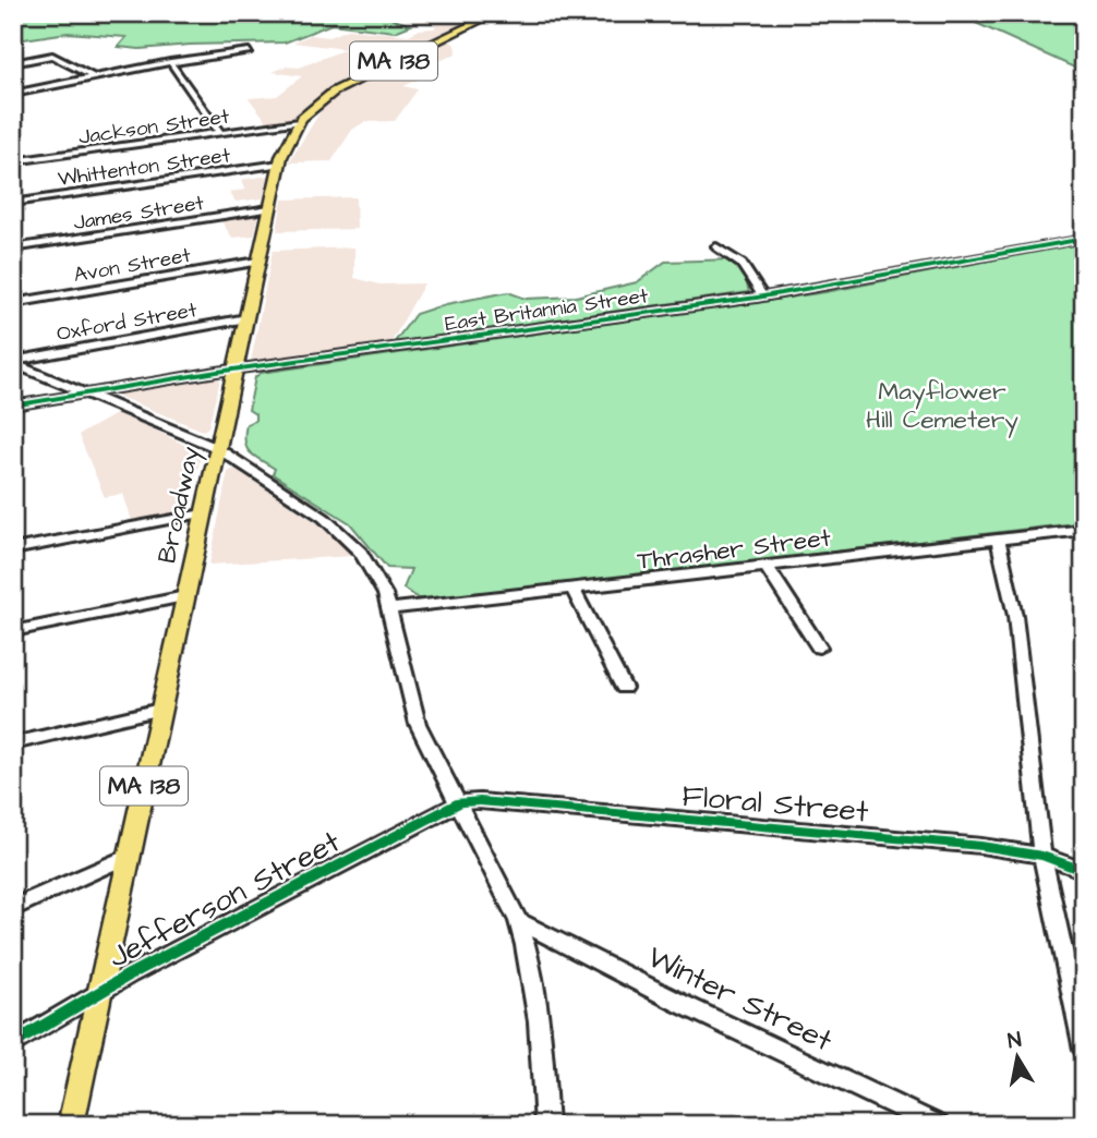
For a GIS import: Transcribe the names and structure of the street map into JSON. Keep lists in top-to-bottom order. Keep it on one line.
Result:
{"streets":{"main road":["MA 138","Broadway"],"street":["Jackson Street","Whittenton Street","James Street","Avon Street","East Britannia Street","Oxford Street","Thrasher Street","Floral Street","Jefferson Street","Winter Street"]},"crossings":[["Jackson Street","Broadway"],["Whittenton Street","Broadway"],["James Street","Broadway"],["Avon Street","Broadway"],["East Britannia Street","Broadway"],["Oxford Street","Broadway"],["Broadway","Jefferson Street"],["Floral Street","Jefferson Street"]],"parks":["Mayflower Hill Cemetery"],"north":"top"}
